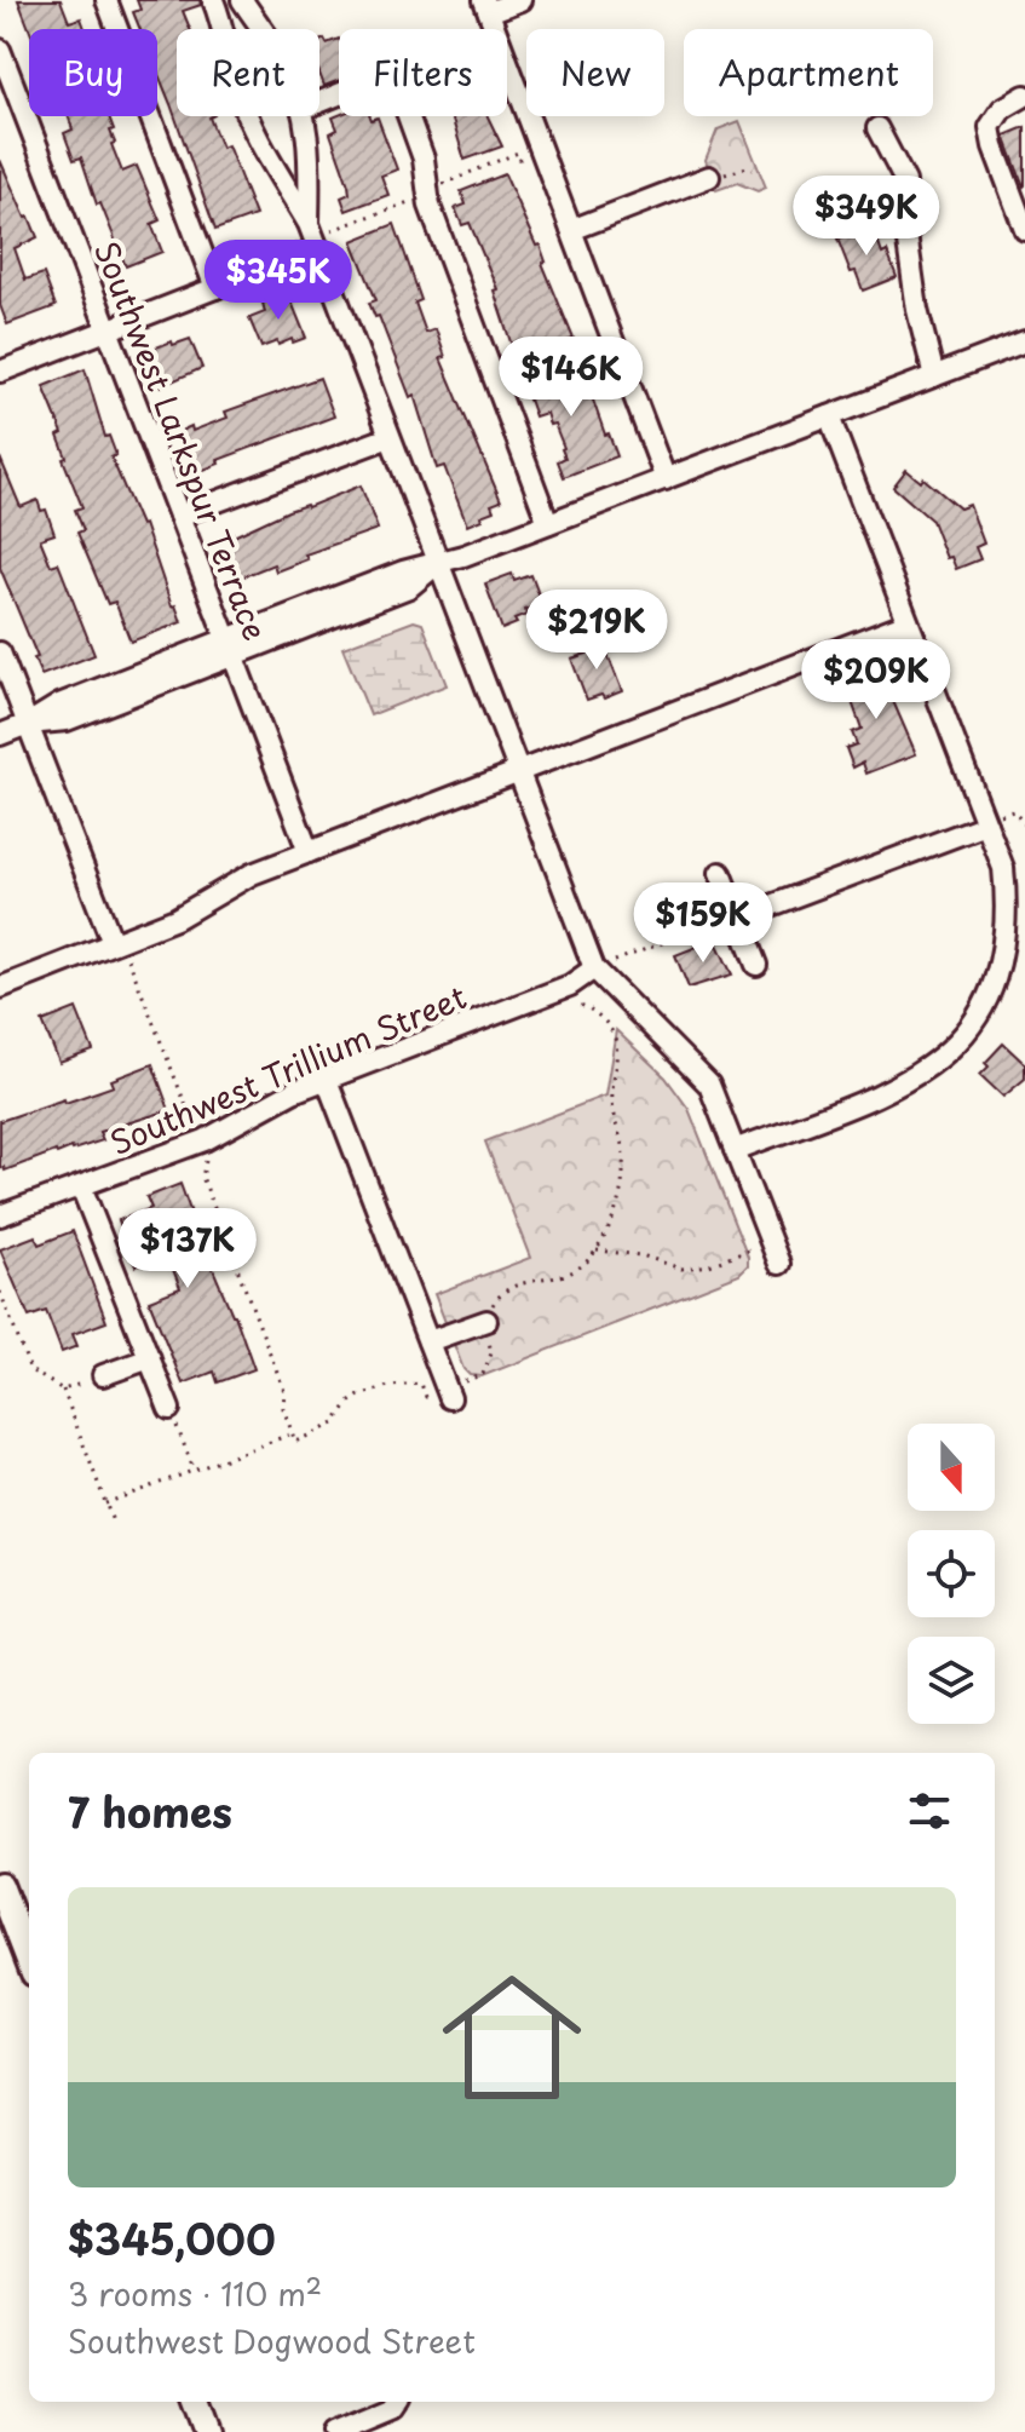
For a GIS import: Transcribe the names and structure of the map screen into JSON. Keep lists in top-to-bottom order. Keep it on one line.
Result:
{"streets":{"street":["Southwest Larkspur Terrace","Southwest Trillium Street"]},"north":"bottom","page":{"chip":["Buy","Rent","Filters","New","Apartment"],"price":["$349K","$345K","$146K","$219K","$209K","$159K","$137K"],"heading":"7 homes","list":[{"name":"$345,000","note":"3 rooms · 110 m² · Southwest Dogwood Street"}]}}
